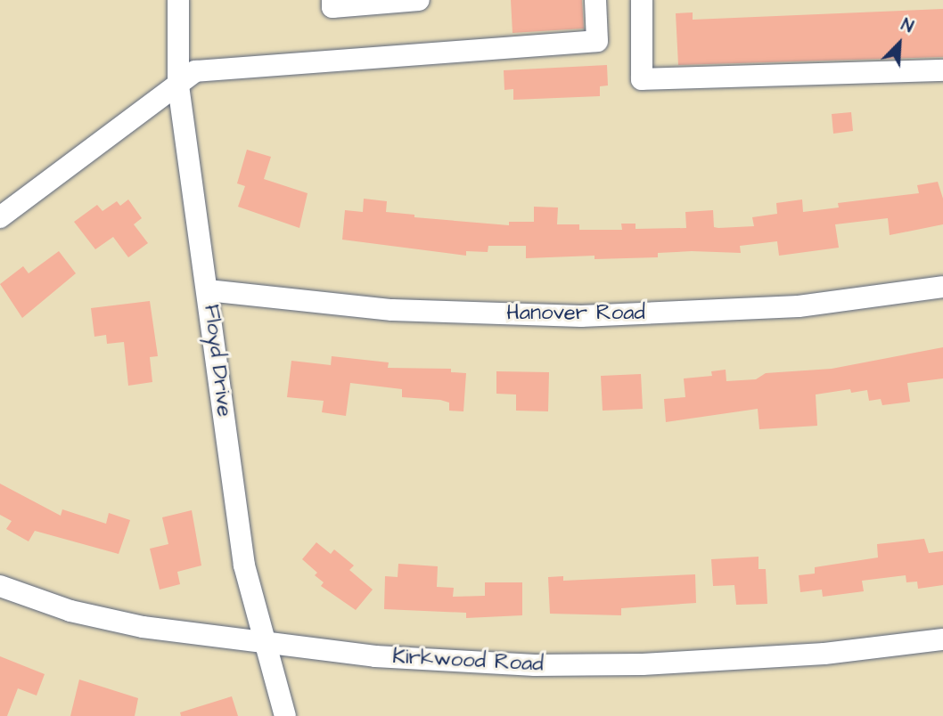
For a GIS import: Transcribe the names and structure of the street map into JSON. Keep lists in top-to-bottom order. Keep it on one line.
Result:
{"streets":{"street":["Hanover Road","Floyd Drive","Kirkwood Road"]},"crossings":[["Hanover Road","Floyd Drive"],["Floyd Drive","Kirkwood Road"]],"north":"top right"}
